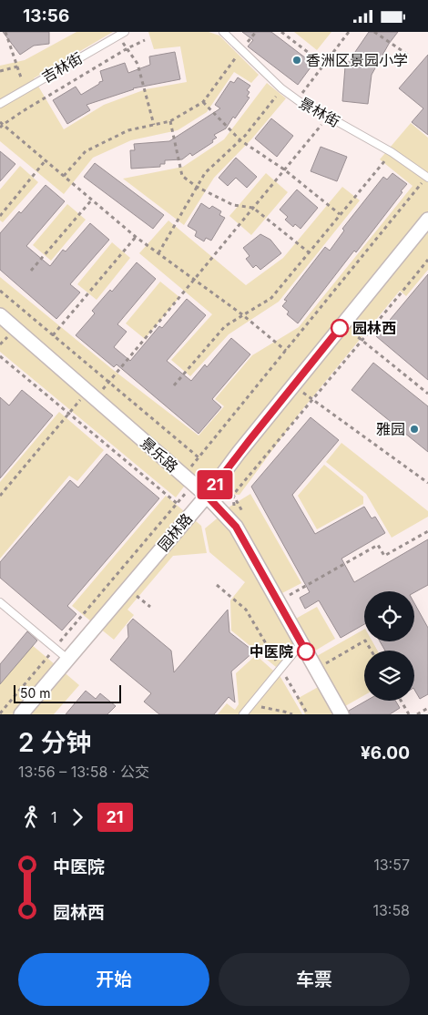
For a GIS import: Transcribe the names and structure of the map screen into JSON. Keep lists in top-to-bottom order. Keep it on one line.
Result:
{"streets":{"street":["景乐路","园林路"],"lane":["吉林街","景林街"]},"crossings":[["景乐路","园林路"]],"places":["香洲区景园小学","园林西","雅园","中医院"],"lines":["bus line 21"],"scale_bar":"50 m","page":{"status":"13:56","on_map":"21","scale":"50 m","heading":["2 分钟","13:56 – 13:58 · 公交","¥6.00"],"legs":["1","21"],"list":[{"name":"中医院","value":"13:57"},{"name":"园林西","value":"13:58"}],"buttons":["开始","车票"]}}
